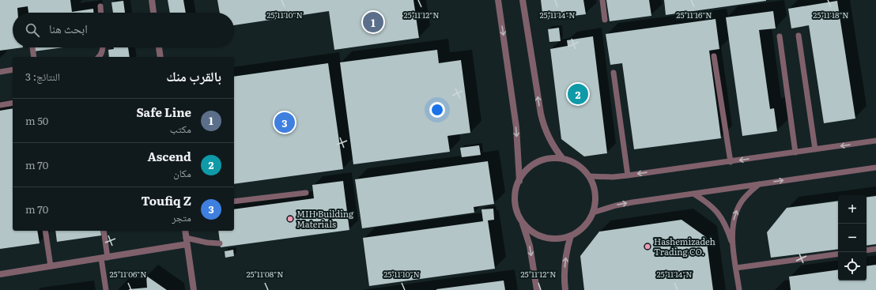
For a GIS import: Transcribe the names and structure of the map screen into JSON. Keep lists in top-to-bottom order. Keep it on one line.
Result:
{"places":["MIH Building Materials","Hashemizadeh Trading CO."],"page":{"pins":["1","2","3"],"search":"ابحث هنا","heading":["بالقرب منك","النتائج: 3"],"list":[{"mark":"1","name":"Safe Line","note":"مكتب","value":"50 m"},{"mark":"2","name":"Ascend","note":"مكان","value":"70 m"},{"mark":"3","name":"Toufiq Z","note":"متجر","value":"70 m"}],"map_buttons":["+","−"]},"coordinates":["25°11'10\"N","25°11'12\"N","25°11'14\"N","25°11'16\"N","25°11'18\"N","25°11'06\"N","25°11'08\"N"]}
